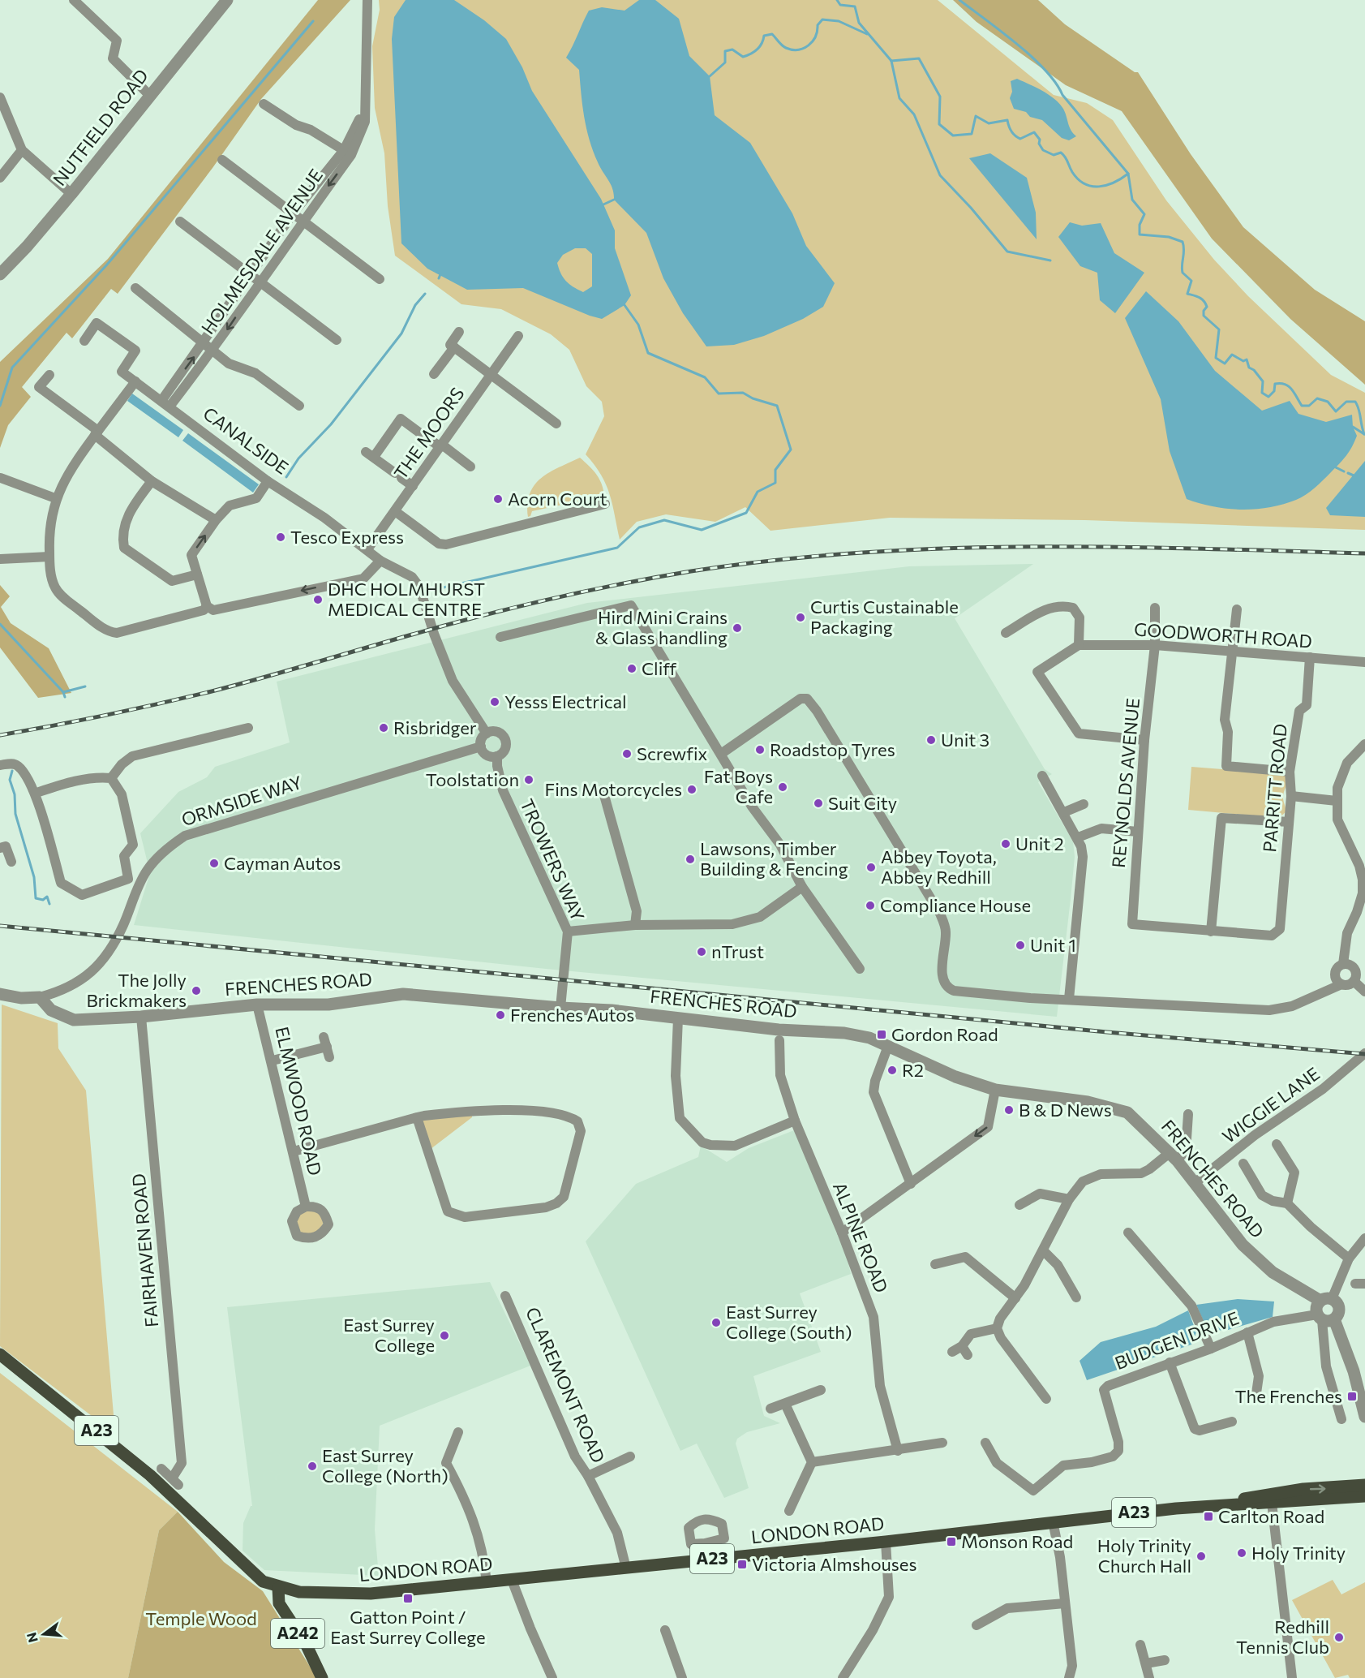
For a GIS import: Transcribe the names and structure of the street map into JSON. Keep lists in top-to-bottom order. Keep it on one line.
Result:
{"streets":{"main road":["A23","LONDON ROAD","A242"],"street":["NUTFIELD ROAD","HOLMESDALE AVENUE","THE MOORS","CANALSIDE","GOODWORTH ROAD","REYNOLDS AVENUE","PARRITT ROAD","ORMSIDE WAY","TROWERS WAY","FRENCHES ROAD","ELMWOOD ROAD","WIGGIE LANE","ALPINE ROAD","FAIRHAVEN ROAD","BUDGEN DRIVE","CLAREMONT ROAD"]},"crossings":[["HOLMESDALE AVENUE","CANALSIDE"],["THE MOORS","CANALSIDE"],["CANALSIDE","ORMSIDE WAY"],["CANALSIDE","TROWERS WAY"],["GOODWORTH ROAD","REYNOLDS AVENUE"],["GOODWORTH ROAD","PARRITT ROAD"],["REYNOLDS AVENUE","PARRITT ROAD"],["ORMSIDE WAY","TROWERS WAY"],["ORMSIDE WAY","FRENCHES ROAD"],["TROWERS WAY","FRENCHES ROAD"],["FRENCHES ROAD","ELMWOOD ROAD"],["FRENCHES ROAD","WIGGIE LANE"],["FRENCHES ROAD","FAIRHAVEN ROAD"],["CLAREMONT ROAD","LONDON ROAD"],["A23","LONDON ROAD"],["A23","A242"],["LONDON ROAD","A242"]],"parks":["Temple Wood"],"places":{"other":["Acorn Court","Tesco Express","DHC HOLMHURST MEDICAL CENTRE","Curtis Custainable Packaging","Hird Mini Crains & Glass handling","Cliff","Yesss Electrical","Risbridger","Unit 3","Roadstop Tyres","Screwfix","Toolstation","Fat Boys Cafe","Fins Motorcycles","Suit City","Unit 2","Lawsons, Timber Building & Fencing","Cayman Autos","Abbey Toyota, Abbey Redhill","Compliance House","Unit 1","nTrust","The Jolly Brickmakers","Frenches Autos","R2","B & D News","East Surrey College (South)","East Surrey College","East Surrey College (North)","Holy Trinity","Holy Trinity Church Hall","Redhill Tennis Club"],"transit":["Gordon Road","The Frenches","Carlton Road","Monson Road","Victoria Almshouses","Gatton Point / East Surrey College"]},"north":"left"}
